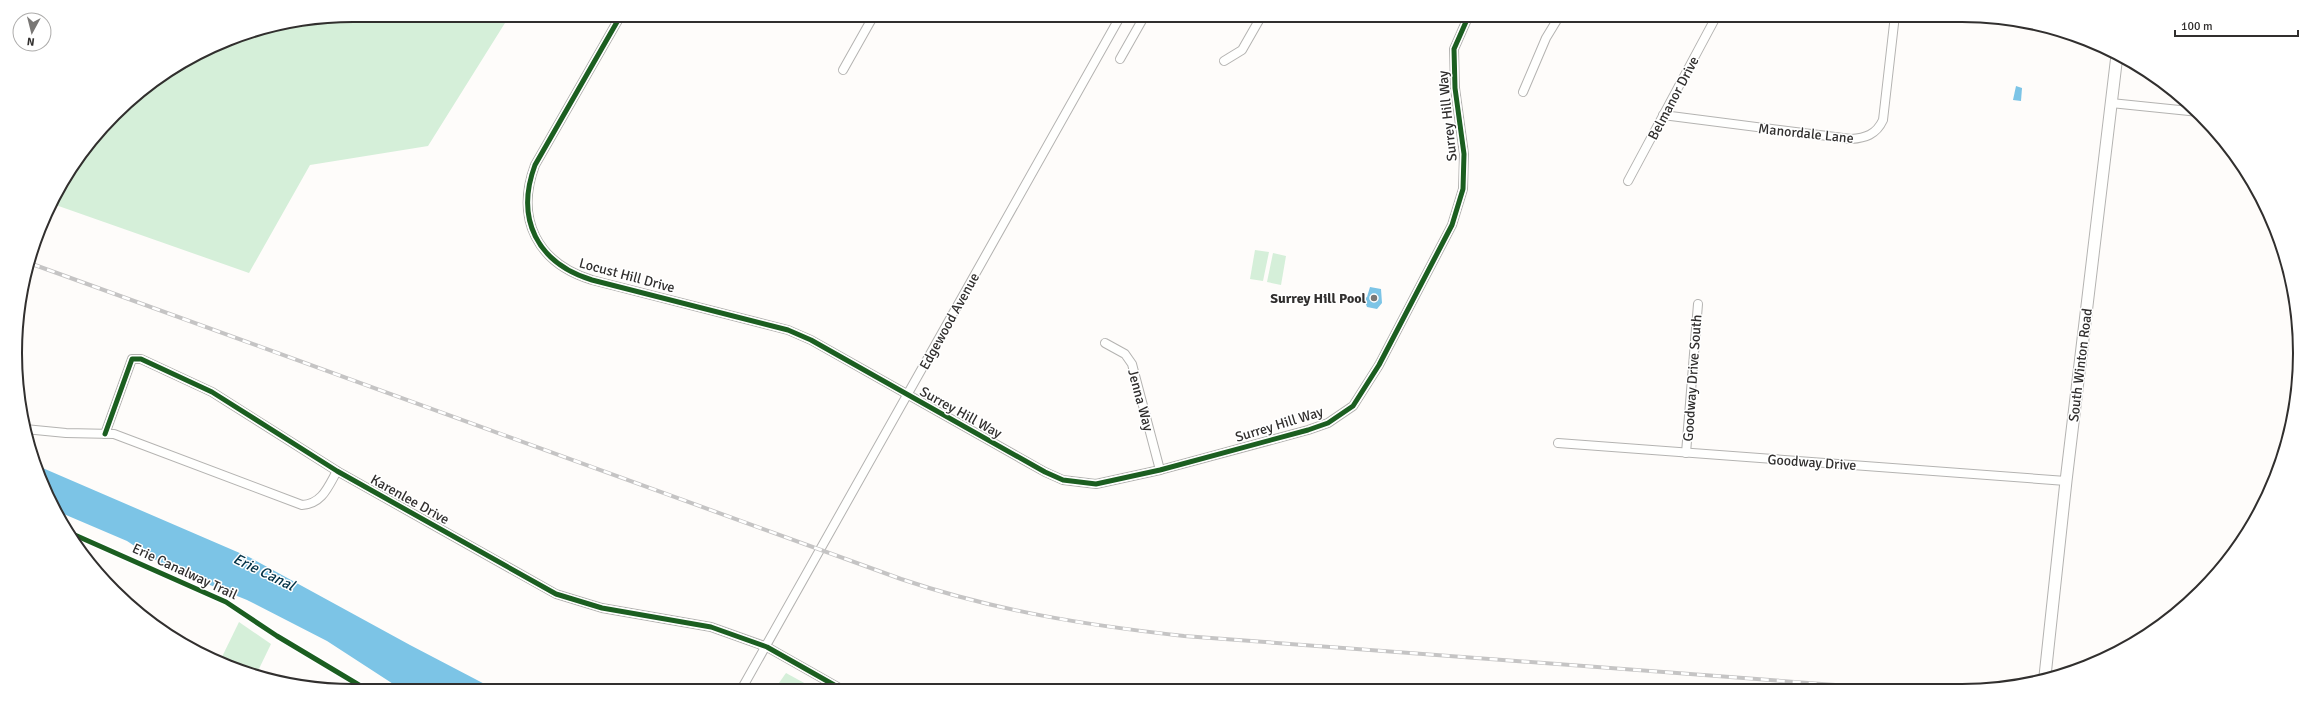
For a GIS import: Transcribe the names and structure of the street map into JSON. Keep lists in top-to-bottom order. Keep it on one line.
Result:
{"streets":{"main road":["South Winton Road"],"street":["Belmanor Drive","Surrey Hill Way","Manordale Lane","Locust Hill Drive","Edgewood Avenue","Goodway Drive South","Jenna Way","Goodway Drive","Karenlee Drive"],"cycle path":["Erie Canalway Trail"]},"crossings":[["Belmanor Drive","Manordale Lane"],["Surrey Hill Way","Locust Hill Drive"],["Surrey Hill Way","Edgewood Avenue"],["Surrey Hill Way","Jenna Way"],["Locust Hill Drive","Edgewood Avenue"],["Edgewood Avenue","Karenlee Drive"],["South Winton Road","Goodway Drive"],["Goodway Drive South","Goodway Drive"]],"water":["Erie Canal"],"places":["Surrey Hill Pool"],"scale_bar":"100 m","north":"bottom"}
